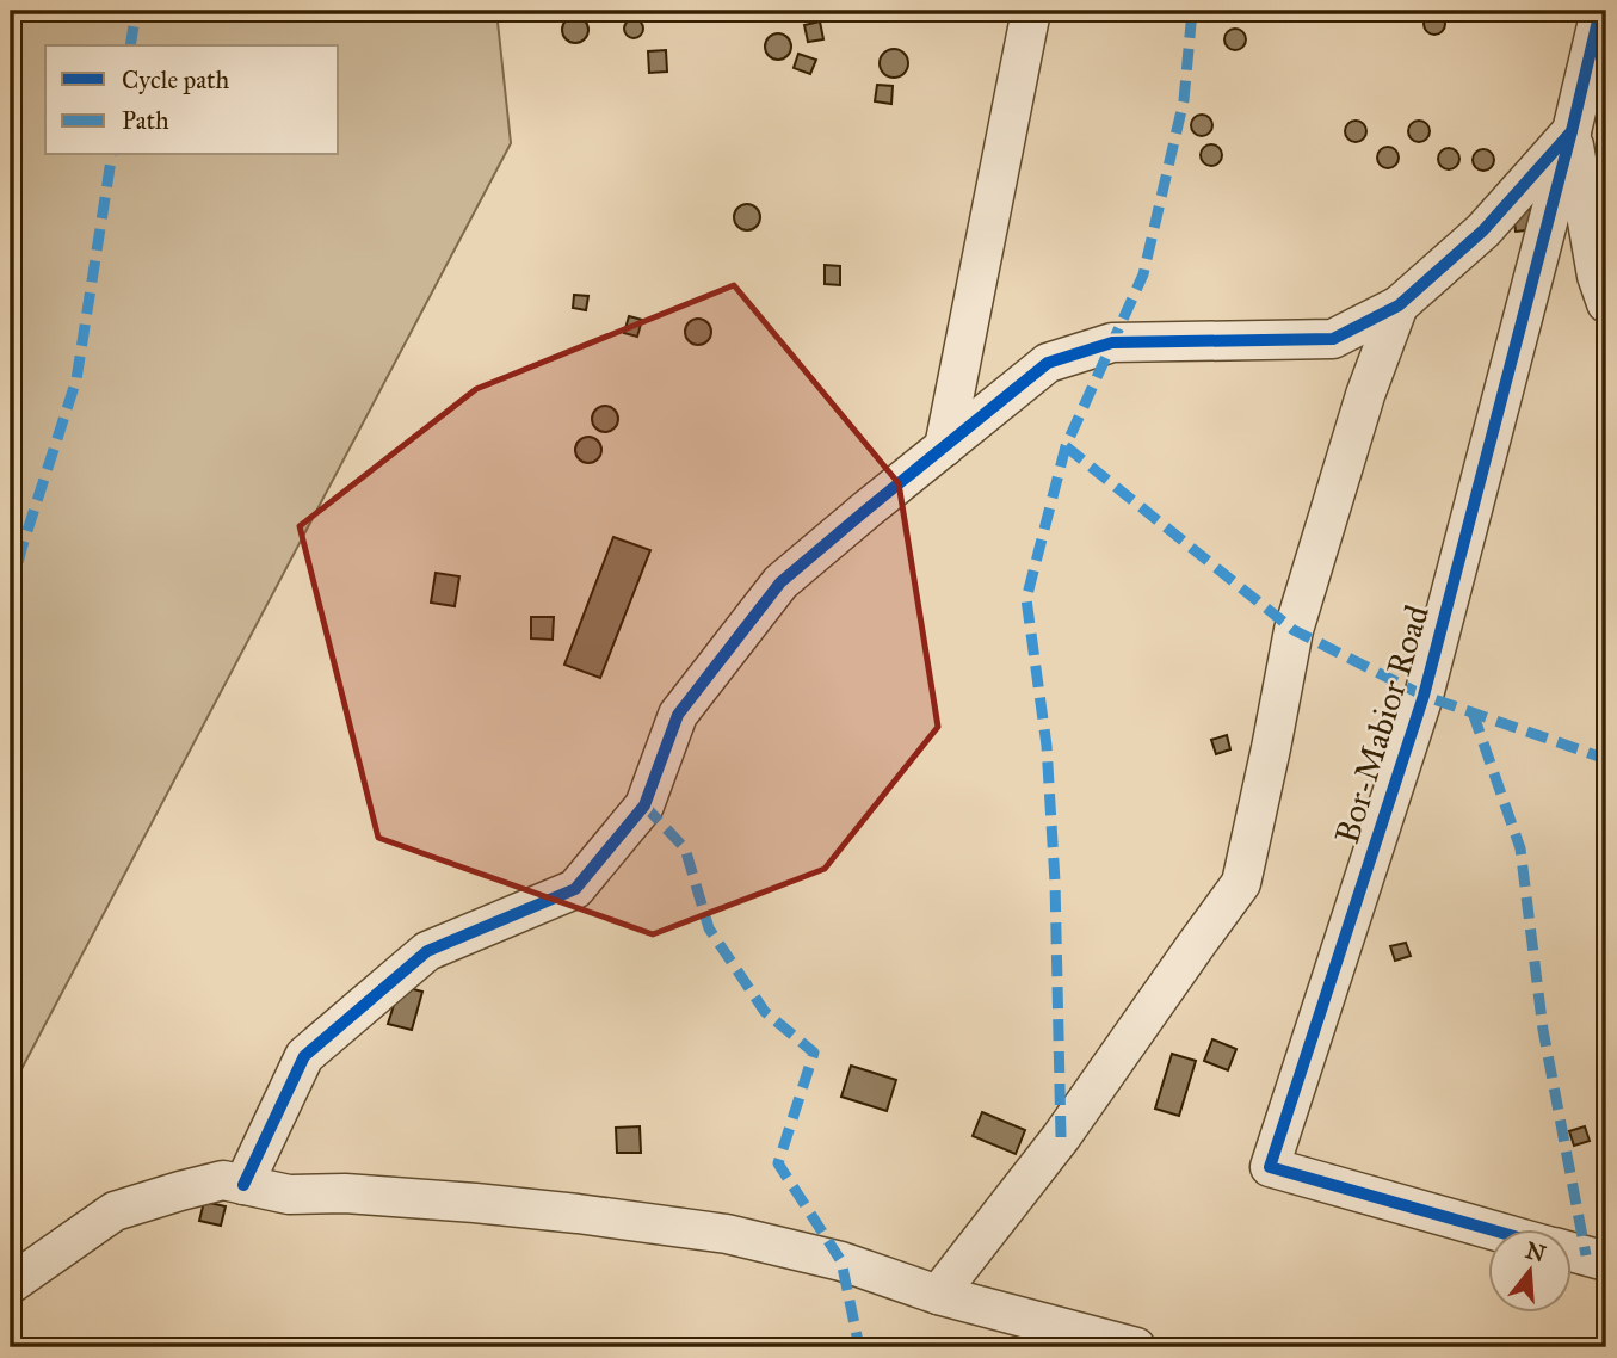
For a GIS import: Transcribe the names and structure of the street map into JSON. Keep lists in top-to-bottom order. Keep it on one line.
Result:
{"streets":{"street":["Bor-Mabior Road"]},"legend":["Cycle path","Path"],"north":"top"}
